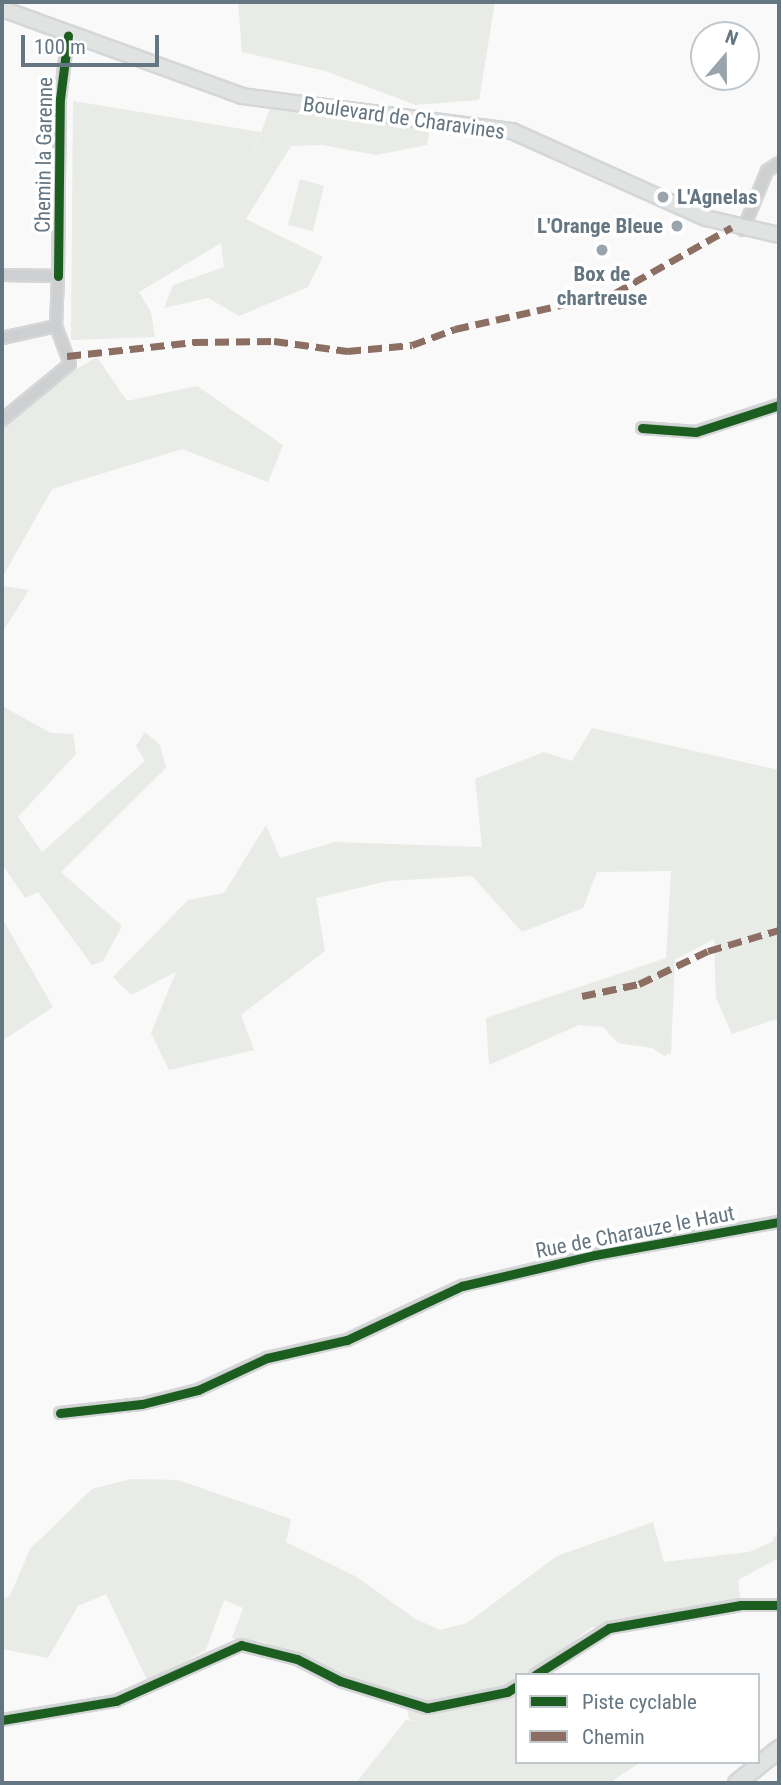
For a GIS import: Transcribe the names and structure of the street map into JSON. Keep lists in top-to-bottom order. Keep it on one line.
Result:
{"streets":{"main road":["Boulevard de Charavines"],"street":["Chemin la Garenne","Rue de Charauze le Haut"]},"crossings":[["Boulevard de Charavines","Chemin la Garenne"]],"places":["L'Agnelas","L'Orange Bleue","Box de chartreuse"],"legend":["Piste cyclable","Chemin"],"scale_bar":"100 m","north":"top"}
